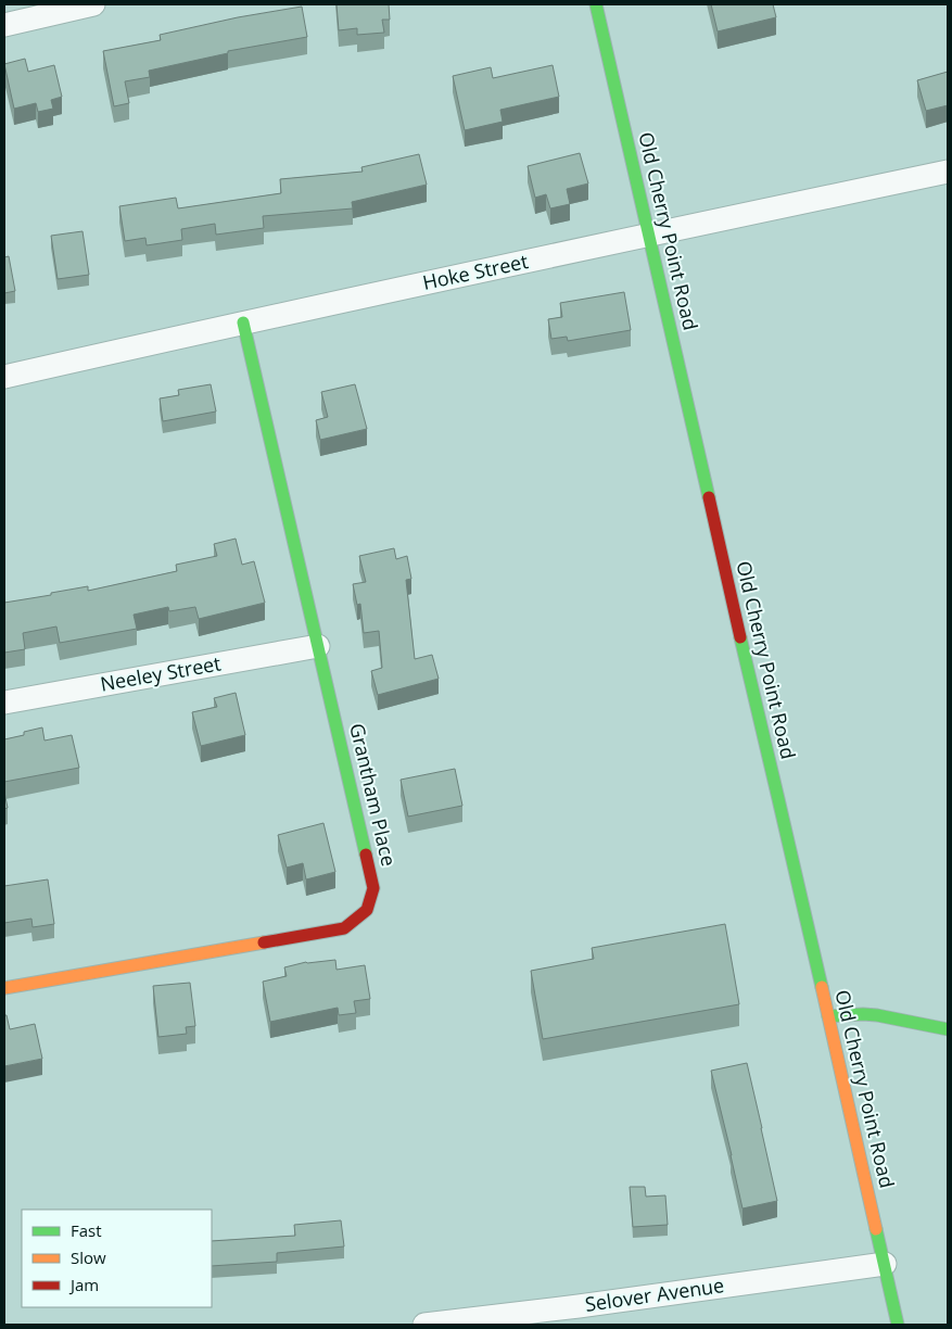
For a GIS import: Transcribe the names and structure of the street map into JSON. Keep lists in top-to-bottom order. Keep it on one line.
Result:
{"streets":{"street":["Old Cherry Point Road","Hoke Street","Neeley Street","Grantham Place","Selover Avenue"]},"crossings":[["Old Cherry Point Road","Hoke Street"],["Old Cherry Point Road","Selover Avenue"],["Hoke Street","Grantham Place"],["Neeley Street","Grantham Place"]],"legend":["Fast","Slow","Jam"]}
